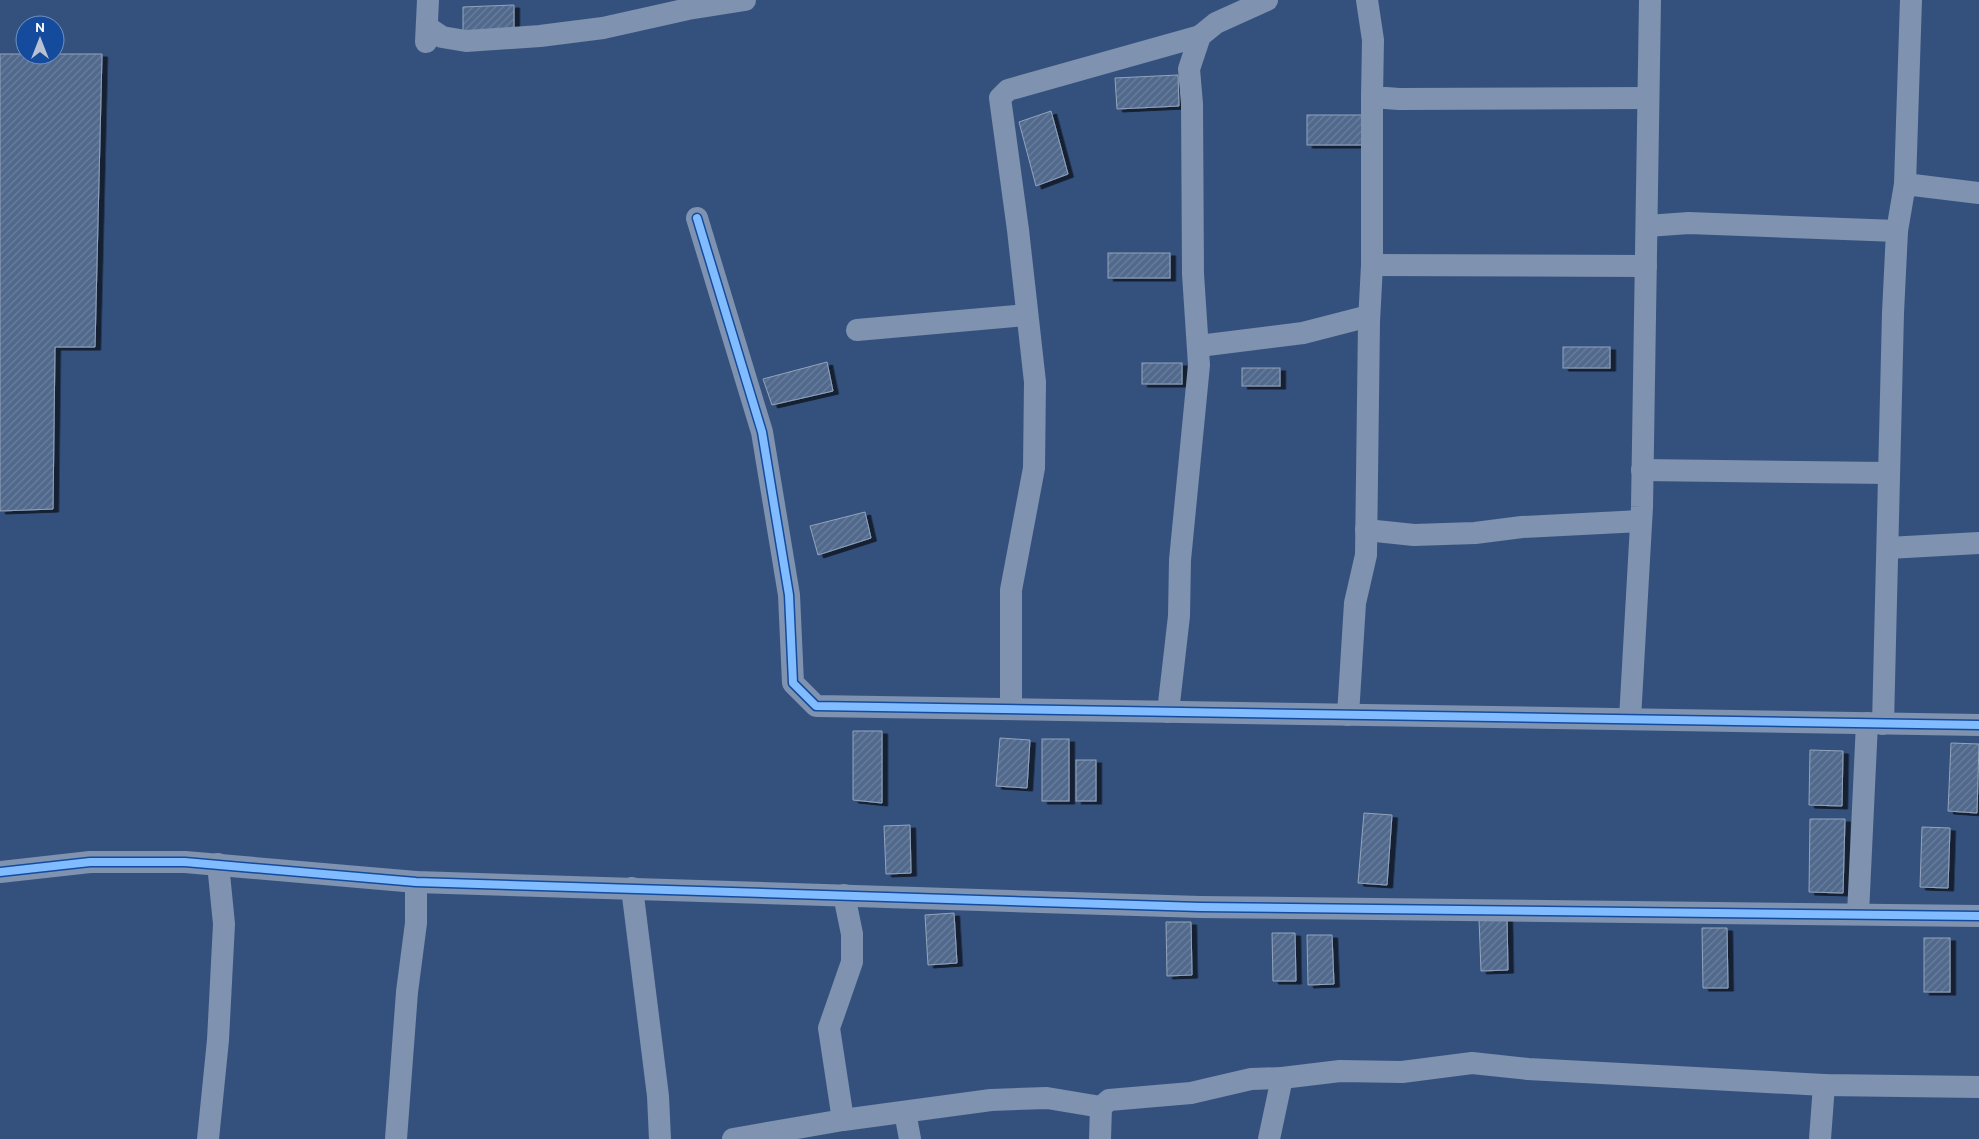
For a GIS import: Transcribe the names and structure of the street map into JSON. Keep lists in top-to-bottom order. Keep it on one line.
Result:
{"north":"top"}
